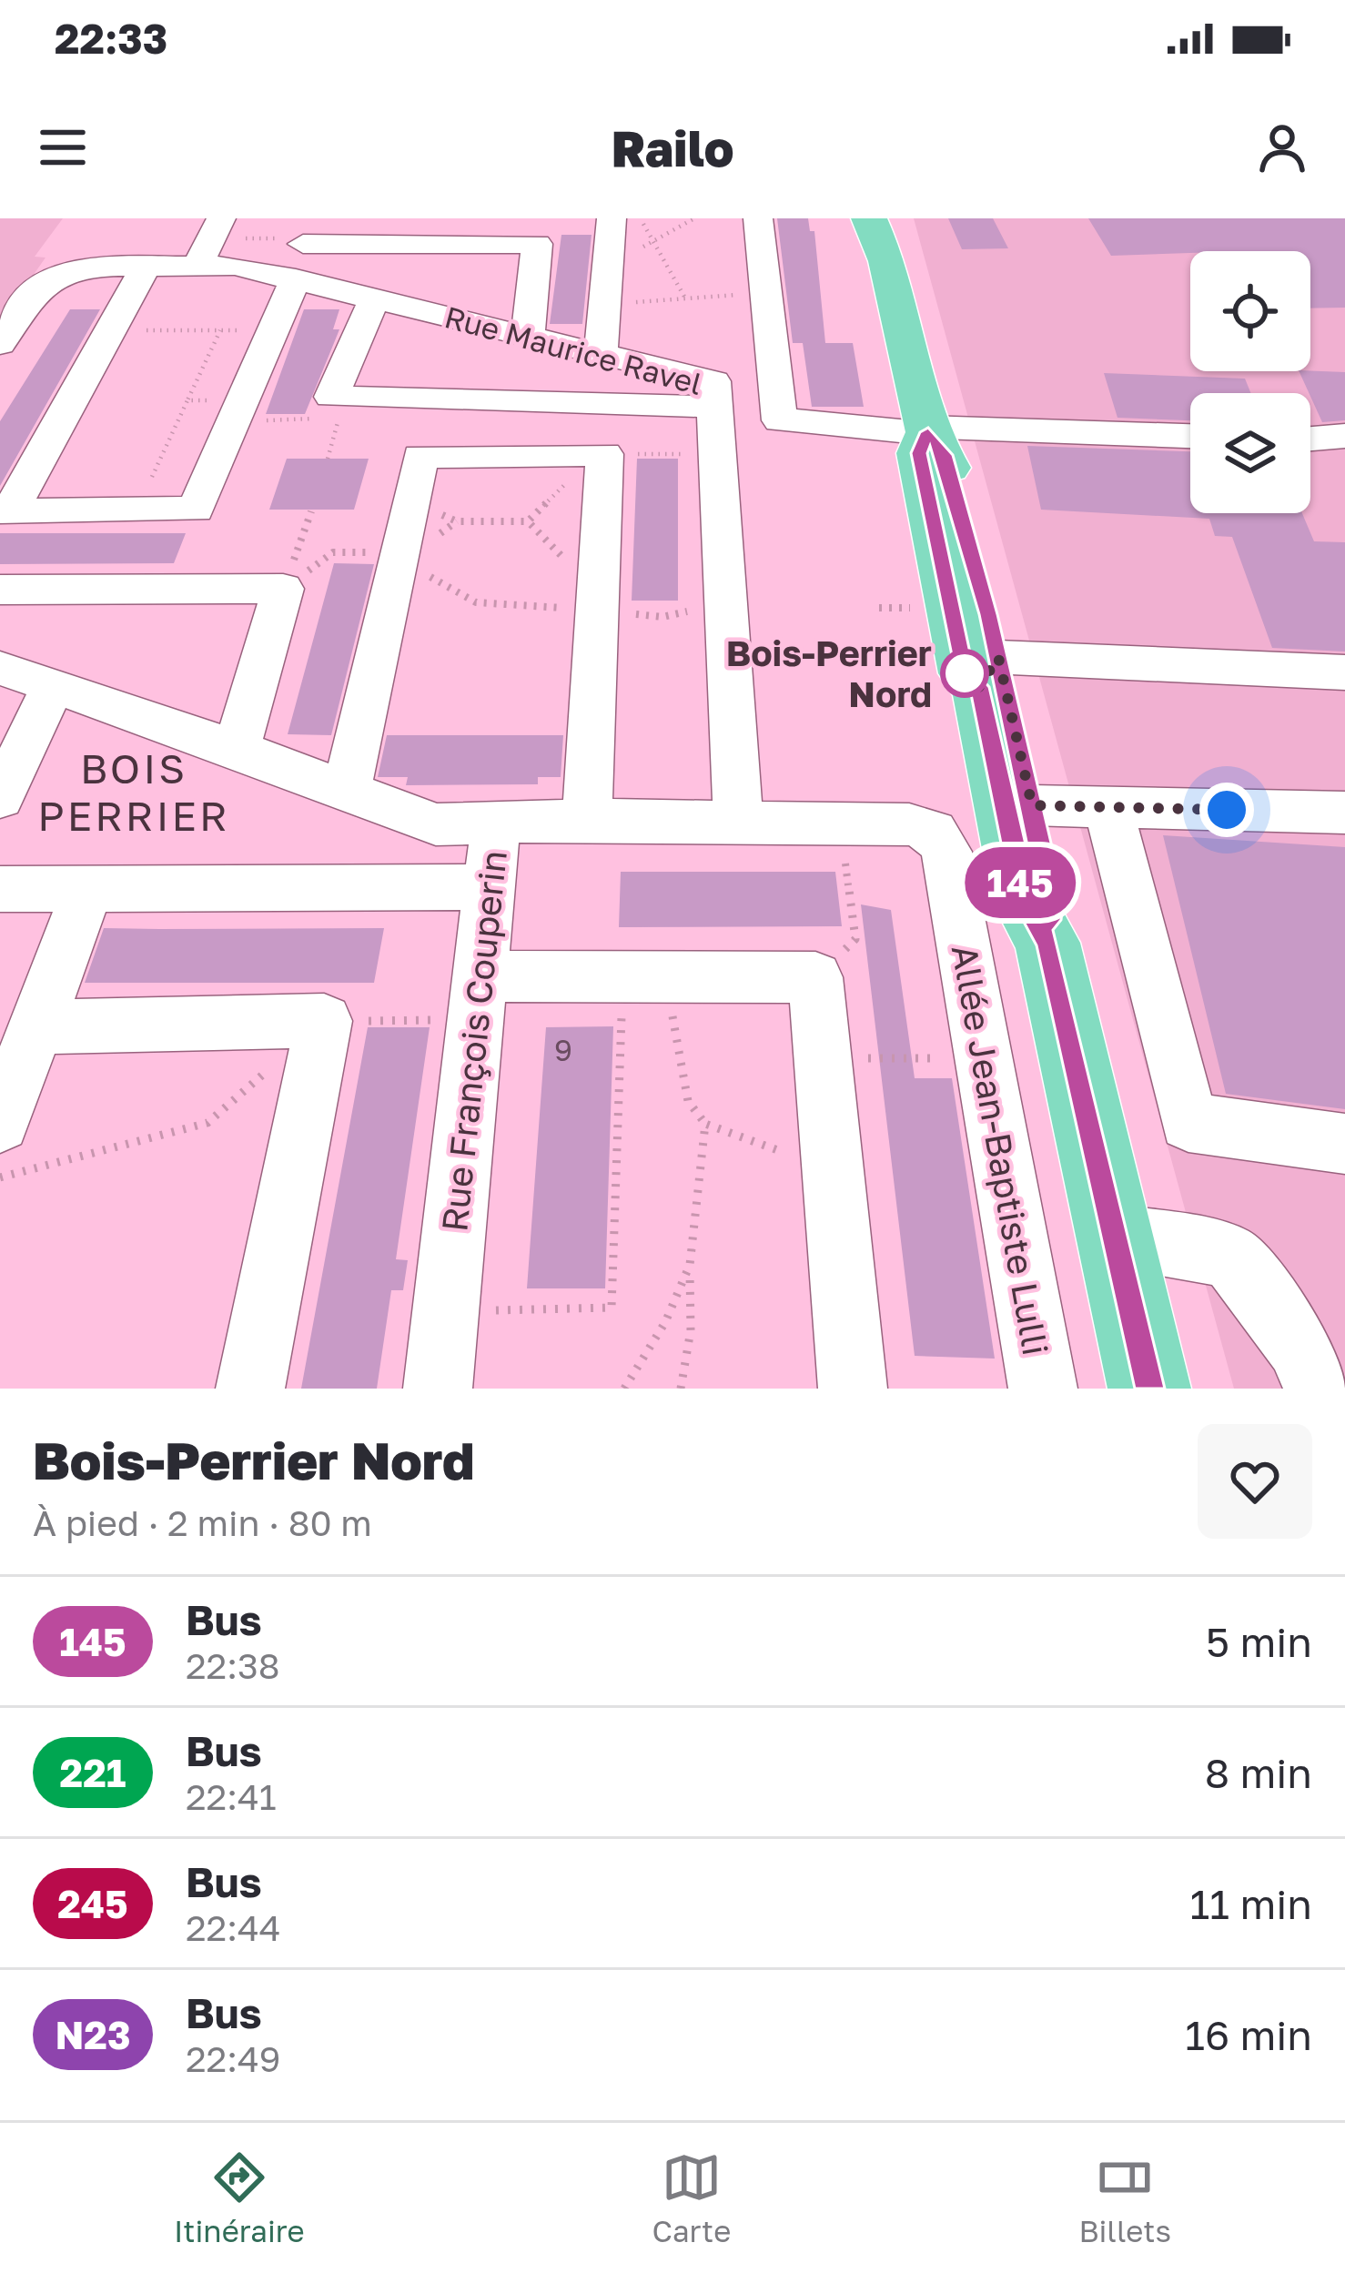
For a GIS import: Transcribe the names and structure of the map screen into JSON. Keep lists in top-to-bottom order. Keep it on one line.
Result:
{"streets":{"street":["Rue Maurice Ravel","Rue François Couperin","Allée Jean-Baptiste Lulli"]},"crossings":[["Rue Maurice Ravel","Allée Jean-Baptiste Lulli"],["Rue François Couperin","Allée Jean-Baptiste Lulli"]],"districts":["BOIS PERRIER"],"places":["Bois-Perrier Nord"],"lines":["bus line 145"],"house_numbers":["9"],"page":{"status":"22:33","header":"Railo","on_map":"145","heading":["Bois-Perrier Nord","À pied · 2 min · 80 m"],"list":[{"mark":"145","name":"Bus","note":"22:38","value":"5 min"},{"mark":"221","name":"Bus","note":"22:41","value":"8 min"},{"mark":"245","name":"Bus","note":"22:44","value":"11 min"},{"mark":"N23","name":"Bus","note":"22:49","value":"16 min"}],"tabs":["Itinéraire","Carte","Billets"]}}
